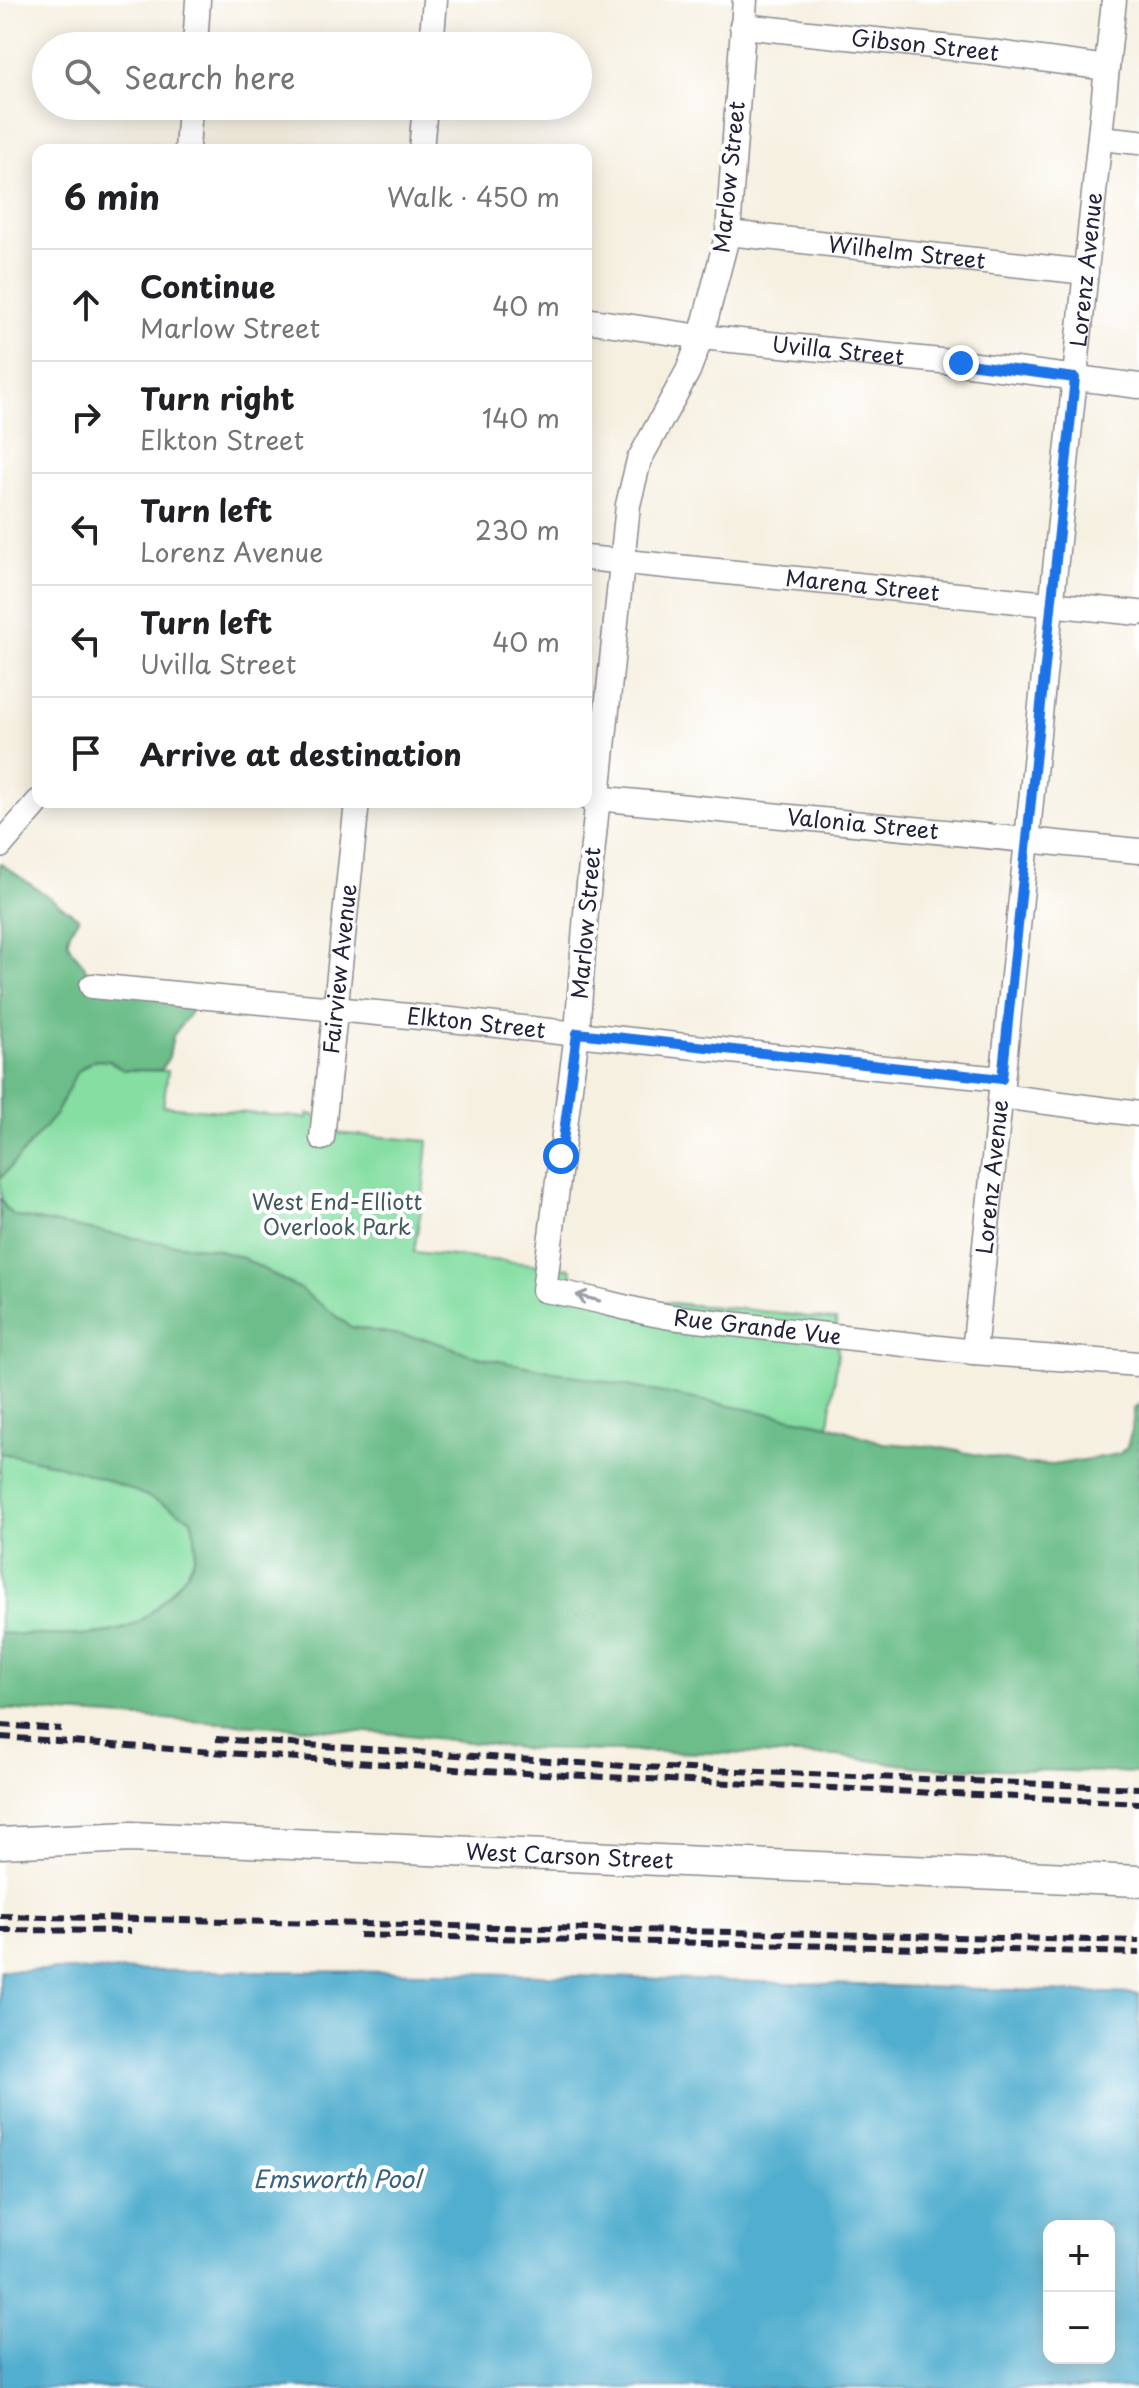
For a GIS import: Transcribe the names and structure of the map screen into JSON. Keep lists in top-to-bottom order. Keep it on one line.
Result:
{"streets":{"main road":["West Carson Street"],"street":["Gibson Street","Marlow Street","Wilhelm Street","Lorenz Avenue","Uvilla Street","Marena Street","Valonia Street","Fairview Avenue","Elkton Street","Rue Grande Vue"]},"crossings":[["Gibson Street","Marlow Street"],["Gibson Street","Lorenz Avenue"],["Marlow Street","Wilhelm Street"],["Marlow Street","Uvilla Street"],["Marlow Street","Marena Street"],["Marlow Street","Valonia Street"],["Marlow Street","Elkton Street"],["Marlow Street","Rue Grande Vue"],["Wilhelm Street","Lorenz Avenue"],["Lorenz Avenue","Uvilla Street"],["Lorenz Avenue","Marena Street"],["Lorenz Avenue","Valonia Street"],["Lorenz Avenue","Elkton Street"],["Lorenz Avenue","Rue Grande Vue"],["Fairview Avenue","Elkton Street"]],"one_way":["Rue Grande Vue"],"water":["Emsworth Pool"],"parks":["West End-Elliott Overlook Park"],"page":{"search":"Search here","heading":["6 min","Walk · 450 m"],"list":[["Continue","Marlow Street","40 m"],["Turn right","Elkton Street","140 m"],["Turn left","Lorenz Avenue","230 m"],["Turn left","Uvilla Street","40 m"],"Arrive at destination"],"map_buttons":["+","−"]}}
